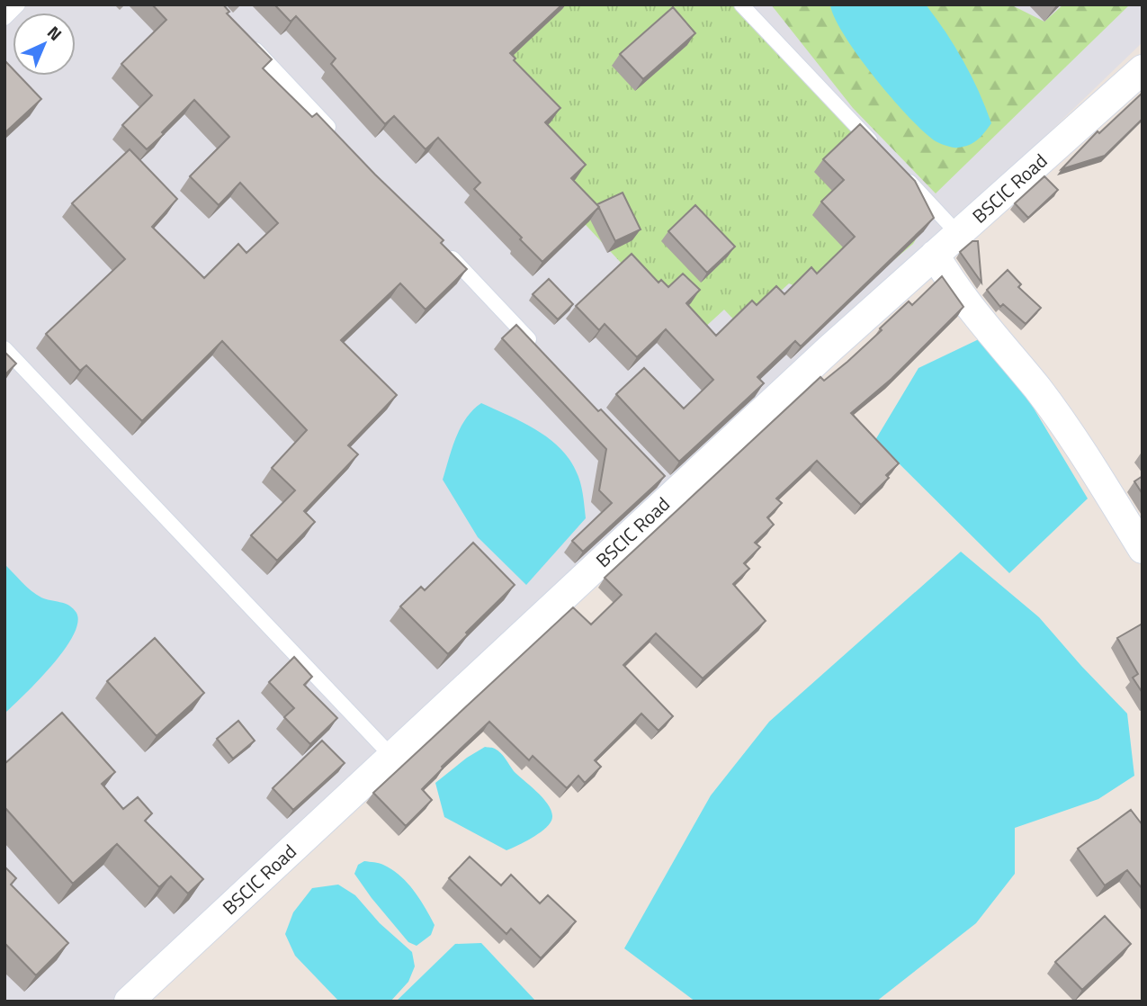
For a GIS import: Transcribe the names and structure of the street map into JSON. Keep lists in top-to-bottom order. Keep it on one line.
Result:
{"streets":{"street":["BSCIC Road"]},"north":"top right"}
